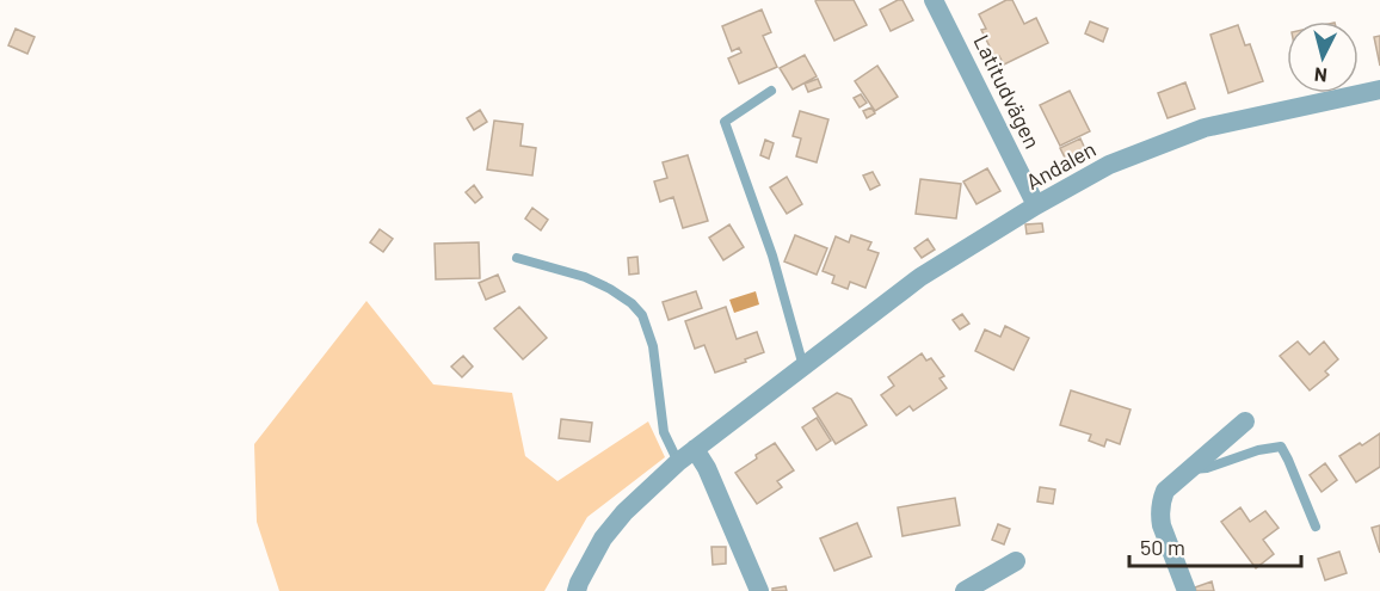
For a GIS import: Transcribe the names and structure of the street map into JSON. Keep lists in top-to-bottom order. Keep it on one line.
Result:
{"streets":{"street":["Latitudvägen","Andalen"]},"crossings":[["Latitudvägen","Andalen"]],"scale_bar":"50 m","north":"bottom"}
